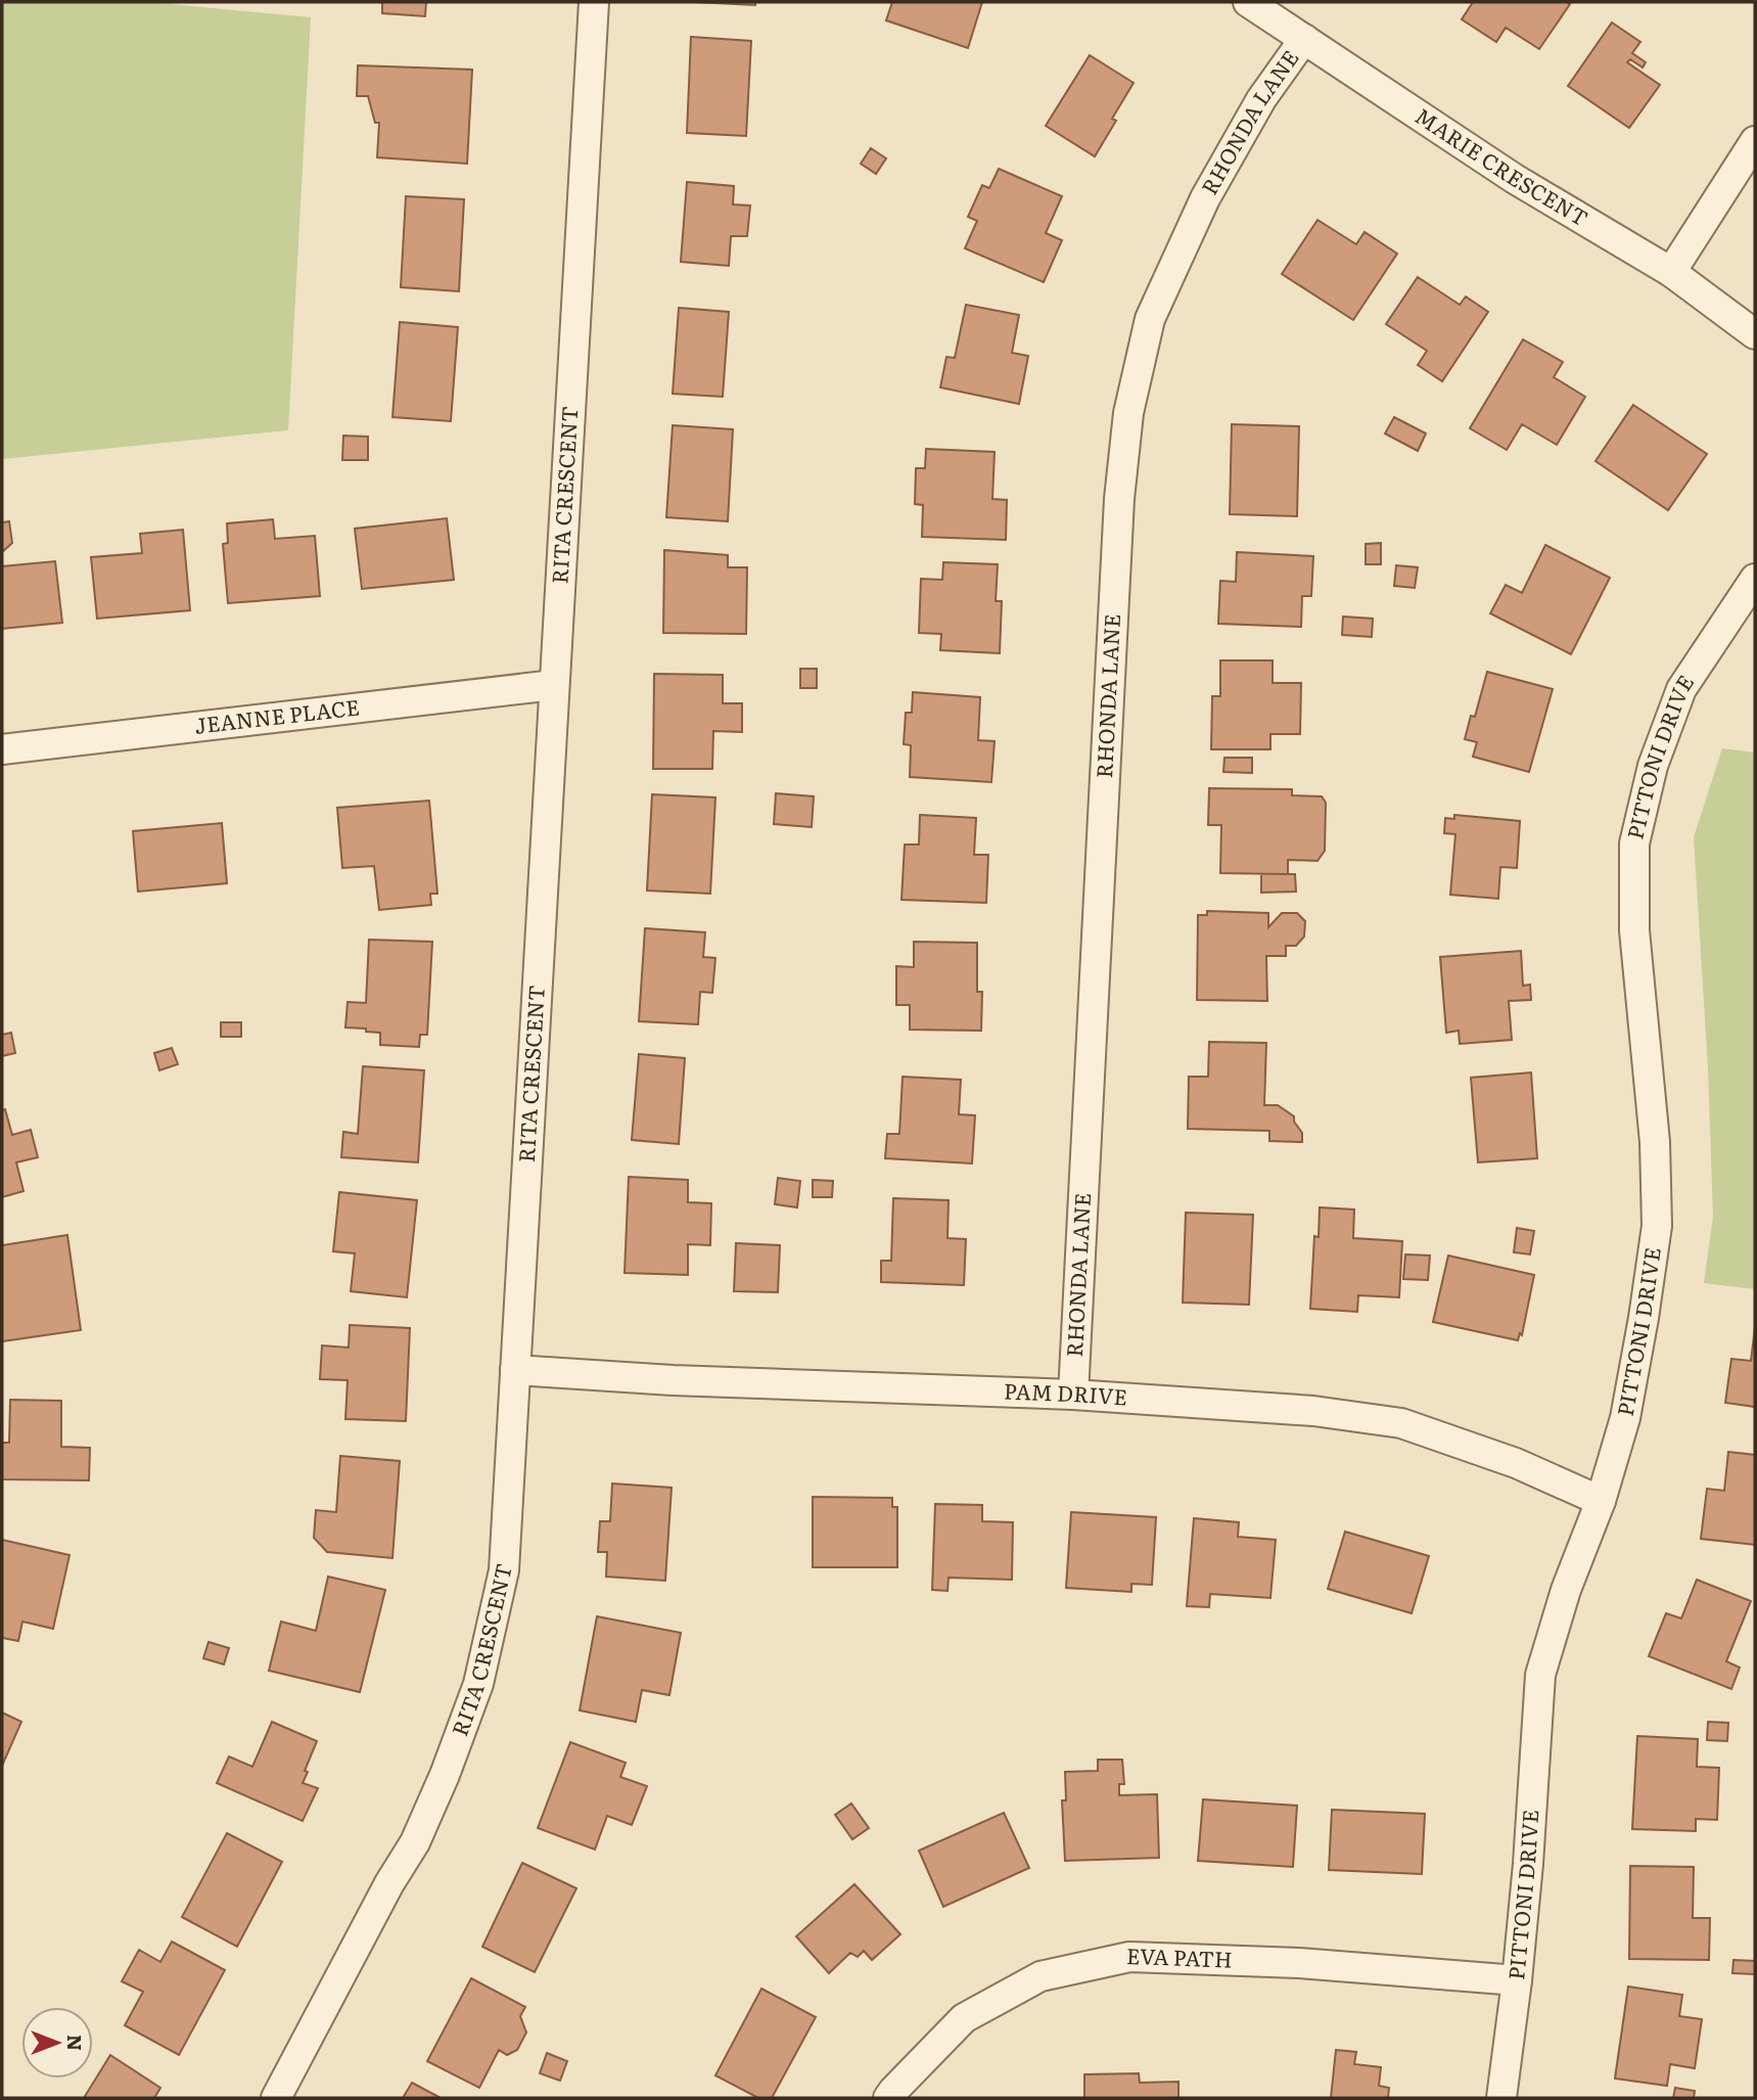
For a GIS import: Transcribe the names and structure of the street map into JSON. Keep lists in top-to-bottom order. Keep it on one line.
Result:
{"streets":{"street":["RHONDA LANE","MARIE CRESCENT","RITA CRESCENT","JEANNE PLACE","PITTONI DRIVE","PAM DRIVE","EVA PATH"]},"crossings":[["RHONDA LANE","MARIE CRESCENT"],["RHONDA LANE","PAM DRIVE"],["RITA CRESCENT","JEANNE PLACE"],["RITA CRESCENT","PAM DRIVE"],["PITTONI DRIVE","PAM DRIVE"],["PITTONI DRIVE","EVA PATH"]],"north":"right"}
